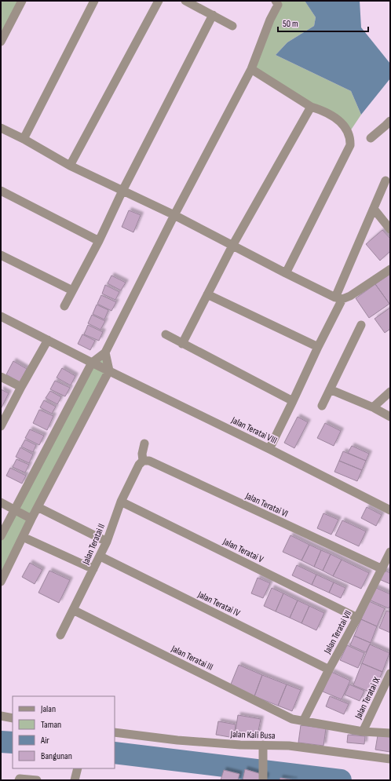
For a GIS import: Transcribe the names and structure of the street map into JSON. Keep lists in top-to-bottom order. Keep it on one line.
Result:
{"streets":{"street":["Jalan Teratai VIII","Jalan Teratai VI","Jalan Teratai II","Jalan Teratai V","Jalan Teratai IV","Jalan Teratai VII","Jalan Teratai III","Jalan Teratai IX","Jalan Kali Busa"]},"crossings":[["Jalan Teratai VI","Jalan Teratai II"],["Jalan Teratai VI","Jalan Teratai VII"],["Jalan Teratai II","Jalan Teratai V"],["Jalan Teratai II","Jalan Teratai IV"],["Jalan Teratai II","Jalan Teratai III"],["Jalan Teratai V","Jalan Teratai VII"],["Jalan Teratai IV","Jalan Teratai VII"],["Jalan Teratai VII","Jalan Teratai III"],["Jalan Teratai III","Jalan Teratai IX"]],"legend":["Jalan","Taman","Air","Bangunan"],"scale_bar":"50 m"}
